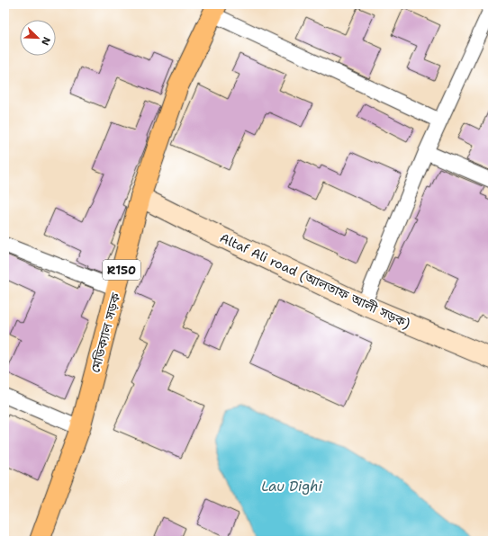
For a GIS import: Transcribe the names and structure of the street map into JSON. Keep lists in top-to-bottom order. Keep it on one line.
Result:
{"streets":{"main road":["R150","Altaf Ali road (আলতাফ আলী সড়ক)","মেডিক্যাল সড়ক"]},"crossings":[["Altaf Ali road (আলতাফ আলী সড়ক)","মেডিক্যাল সড়ক"]],"water":["Lau Dighi"],"north":"bottom right"}
